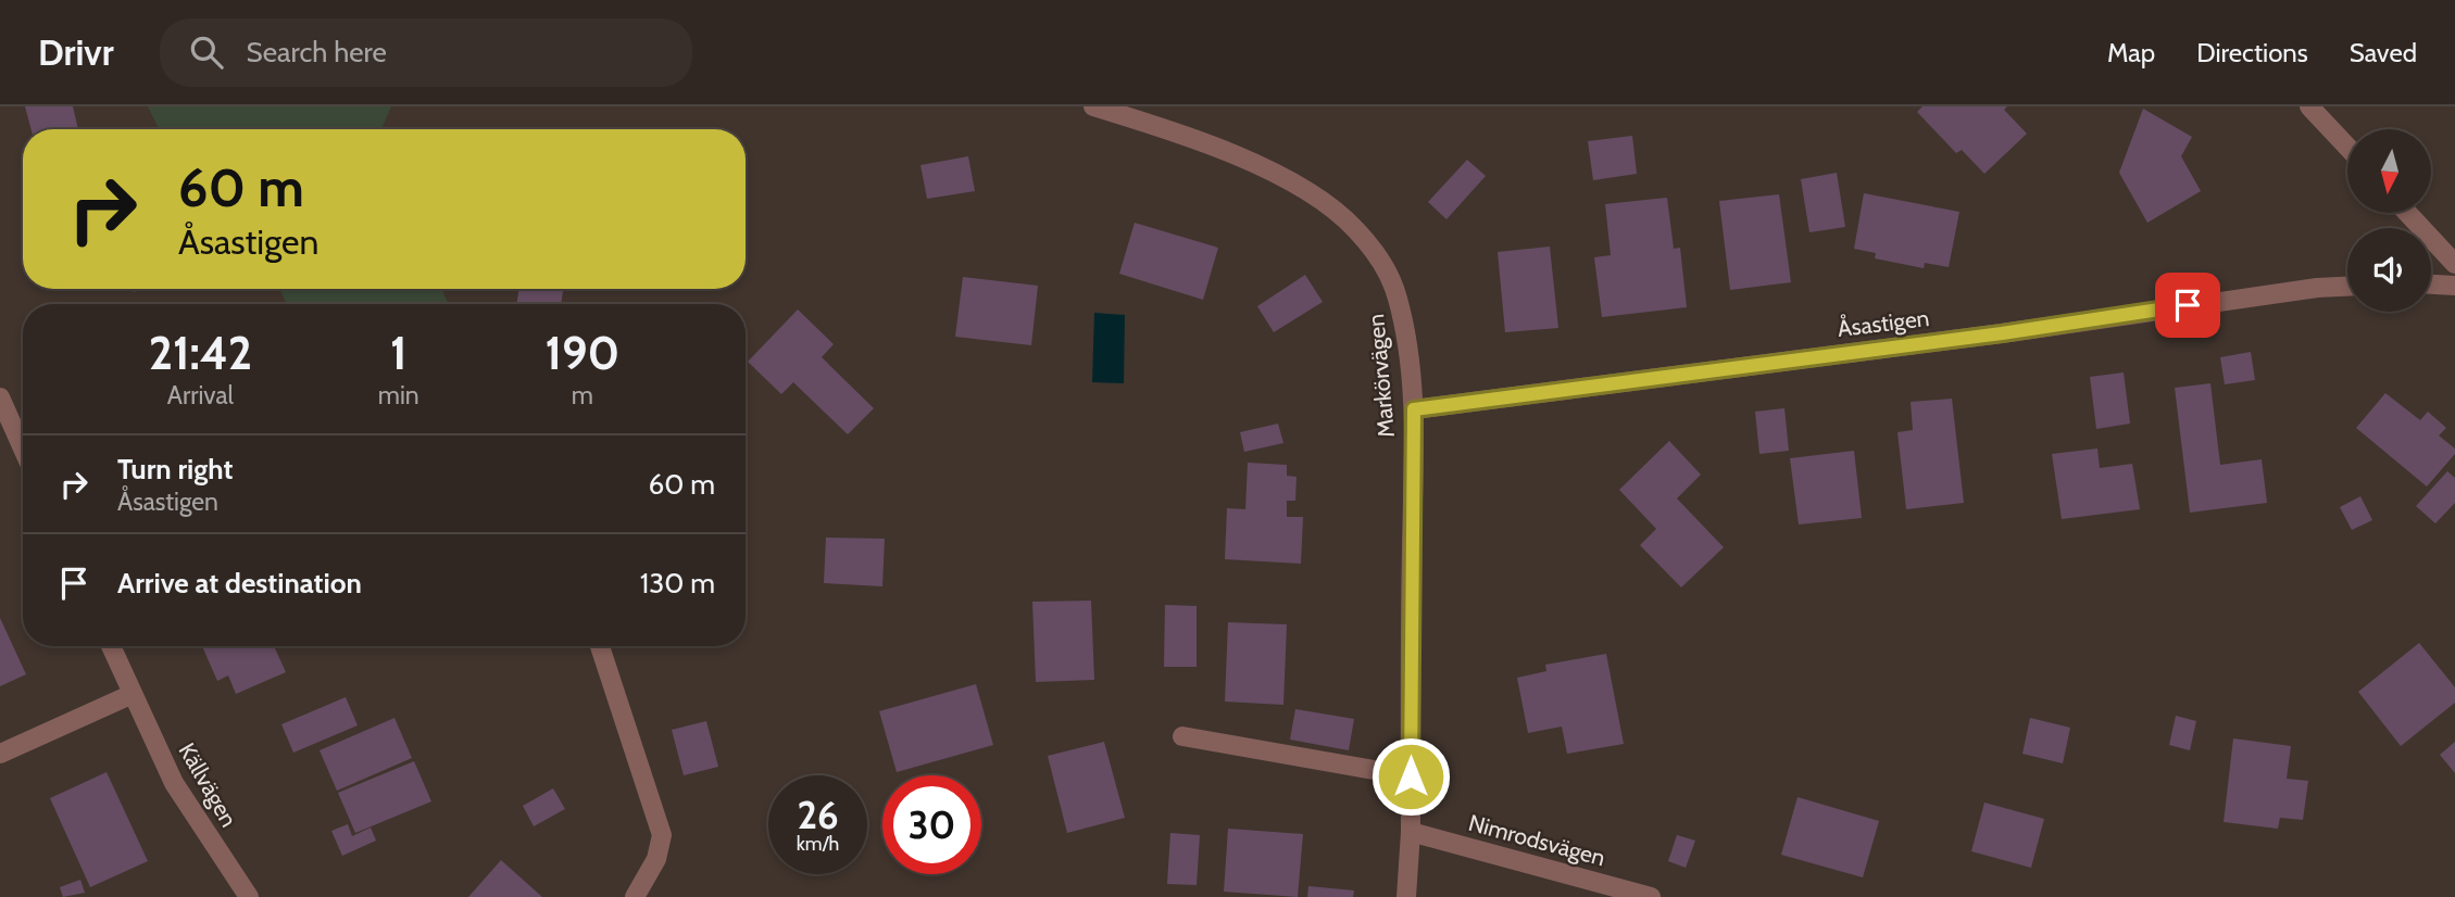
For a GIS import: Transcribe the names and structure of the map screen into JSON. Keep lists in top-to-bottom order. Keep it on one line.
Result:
{"streets":{"street":["Åsastigen","Markörvägen","Källvägen","Nimrodsvägen"]},"crossings":[["Åsastigen","Markörvägen"],["Markörvägen","Nimrodsvägen"]],"north":"bottom","page":{"header":"Drivr","search":"Search here","nav":["Map","Directions","Saved"],"turn":["60 m","Åsastigen"],"eta":["21:42","Arrival","1","min","190","m"],"list":[{"name":"Turn right","note":"Åsastigen","value":"60 m"},{"name":"Arrive at destination","value":"130 m"}],"speed":"26 km/h","limit":"30"}}
